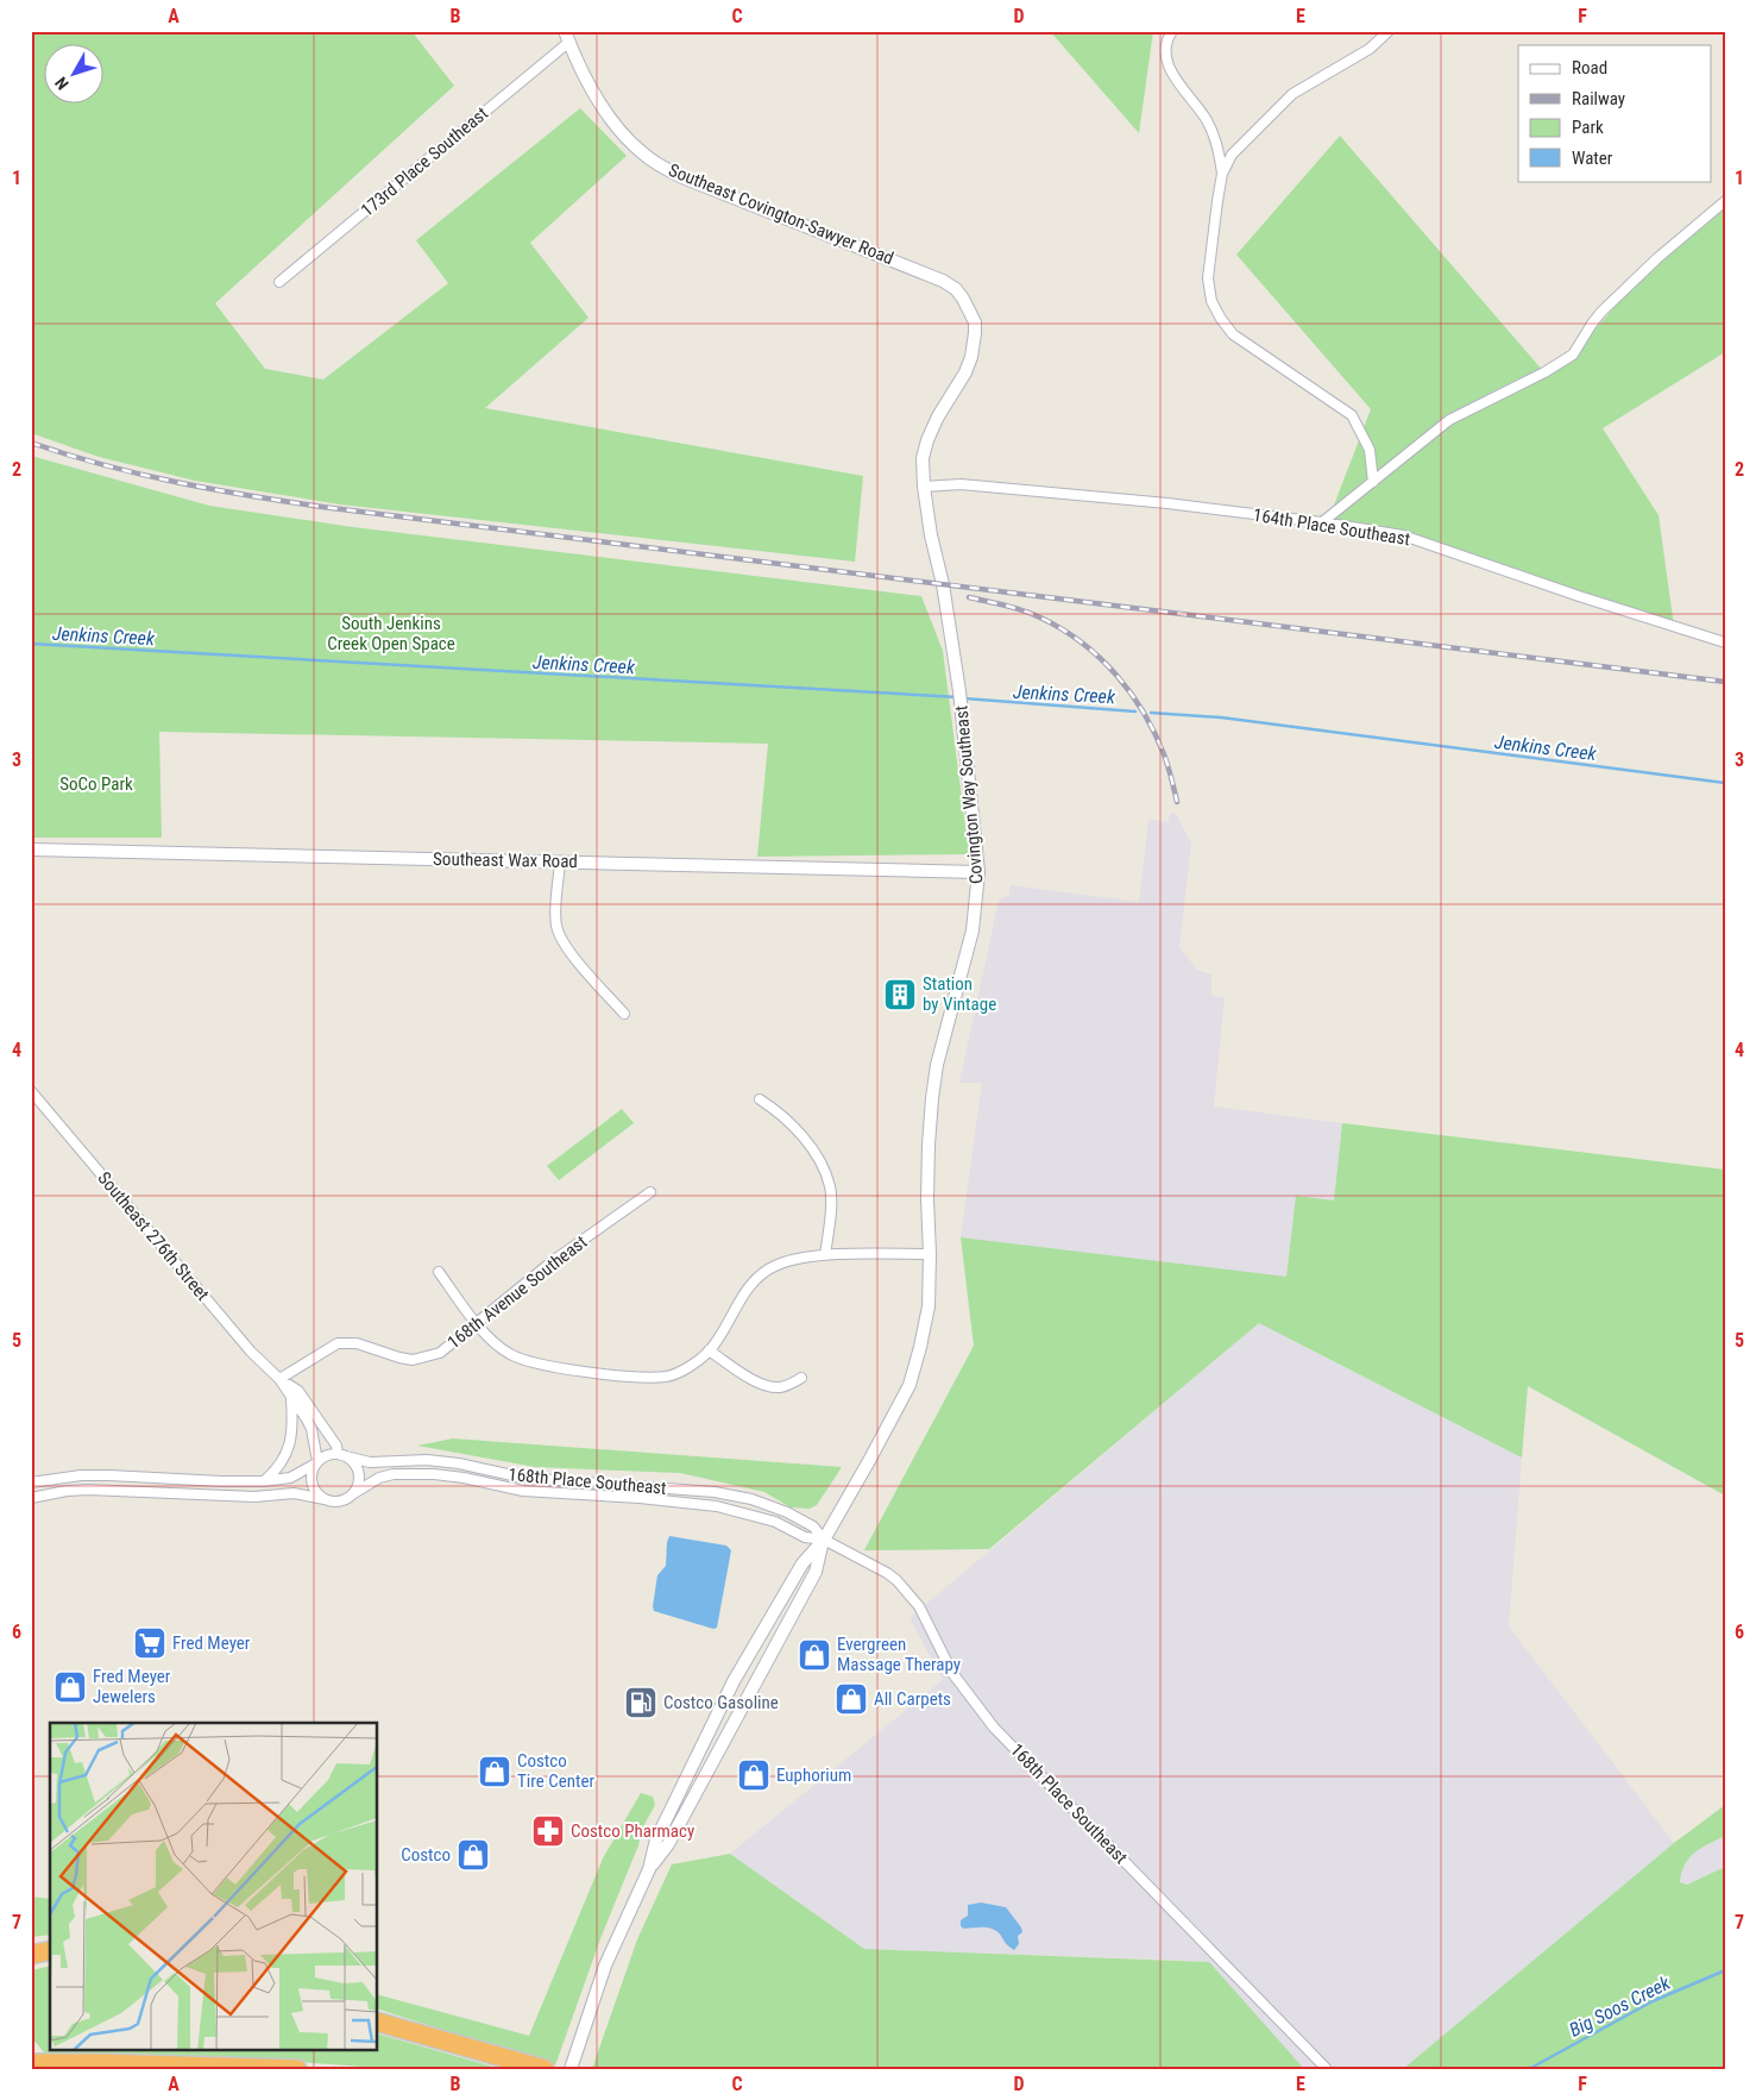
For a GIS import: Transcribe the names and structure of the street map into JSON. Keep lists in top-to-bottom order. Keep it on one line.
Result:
{"streets":{"street":["173rd Place Southeast","Southeast Covington-Sawyer Road","164th Place Southeast","Covington Way Southeast","Southeast Wax Road","Southeast 276th Street","168th Avenue Southeast","168th Place Southeast"]},"crossings":[["173rd Place Southeast","Southeast Covington-Sawyer Road"],["Southeast Covington-Sawyer Road","Covington Way Southeast"],["164th Place Southeast","Covington Way Southeast"],["Covington Way Southeast","Southeast Wax Road"],["Covington Way Southeast","168th Place Southeast"],["Southeast 276th Street","168th Avenue Southeast"],["Southeast 276th Street","168th Place Southeast"]],"water":["Jenkins Creek","Big Soos Creek"],"parks":["South Jenkins Creek Open Space","SoCo Park"],"places":{"building":["Station by Vintage"],"supermarket":["Fred Meyer"],"shop":["Evergreen Massage Therapy","Fred Meyer Jewelers","All Carpets","Costco Tire Center","Euphorium","Costco"],"fuel station":["Costco Gasoline"],"pharmacy":["Costco Pharmacy"]},"legend":["Road","Railway","Park","Water"],"north":"bottom left","grid":{"columns":["A","B","C","D","E","F"],"rows":["1","2","3","4","5","6","7"]}}
